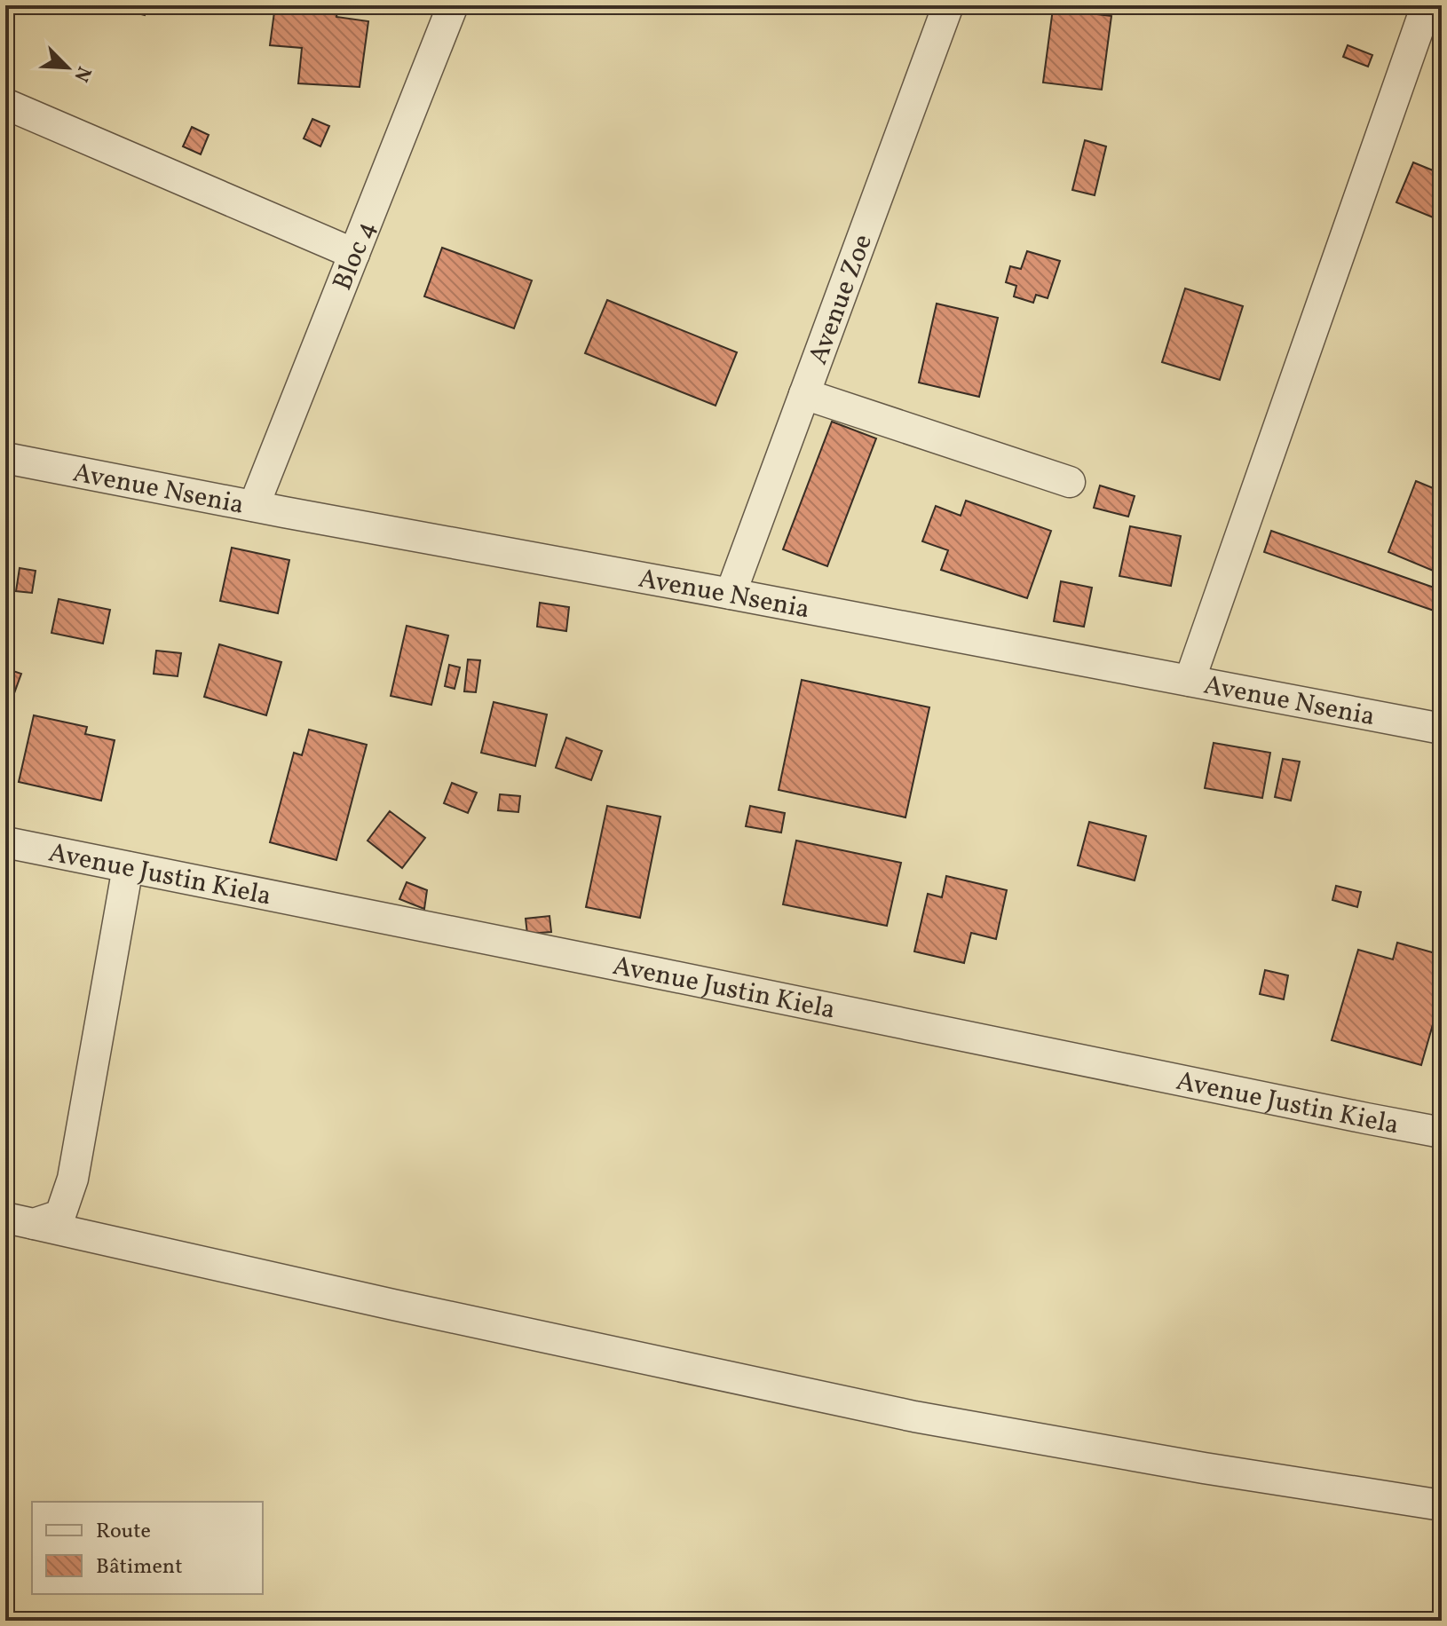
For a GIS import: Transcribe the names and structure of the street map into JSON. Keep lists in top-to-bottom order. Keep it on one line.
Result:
{"streets":{"street":["Bloc 4","Avenue Zoe","Avenue Nsenia","Avenue Justin Kiela"]},"crossings":[["Bloc 4","Avenue Nsenia"],["Avenue Zoe","Avenue Nsenia"]],"legend":["Route","Bâtiment"],"north":"bottom right"}
